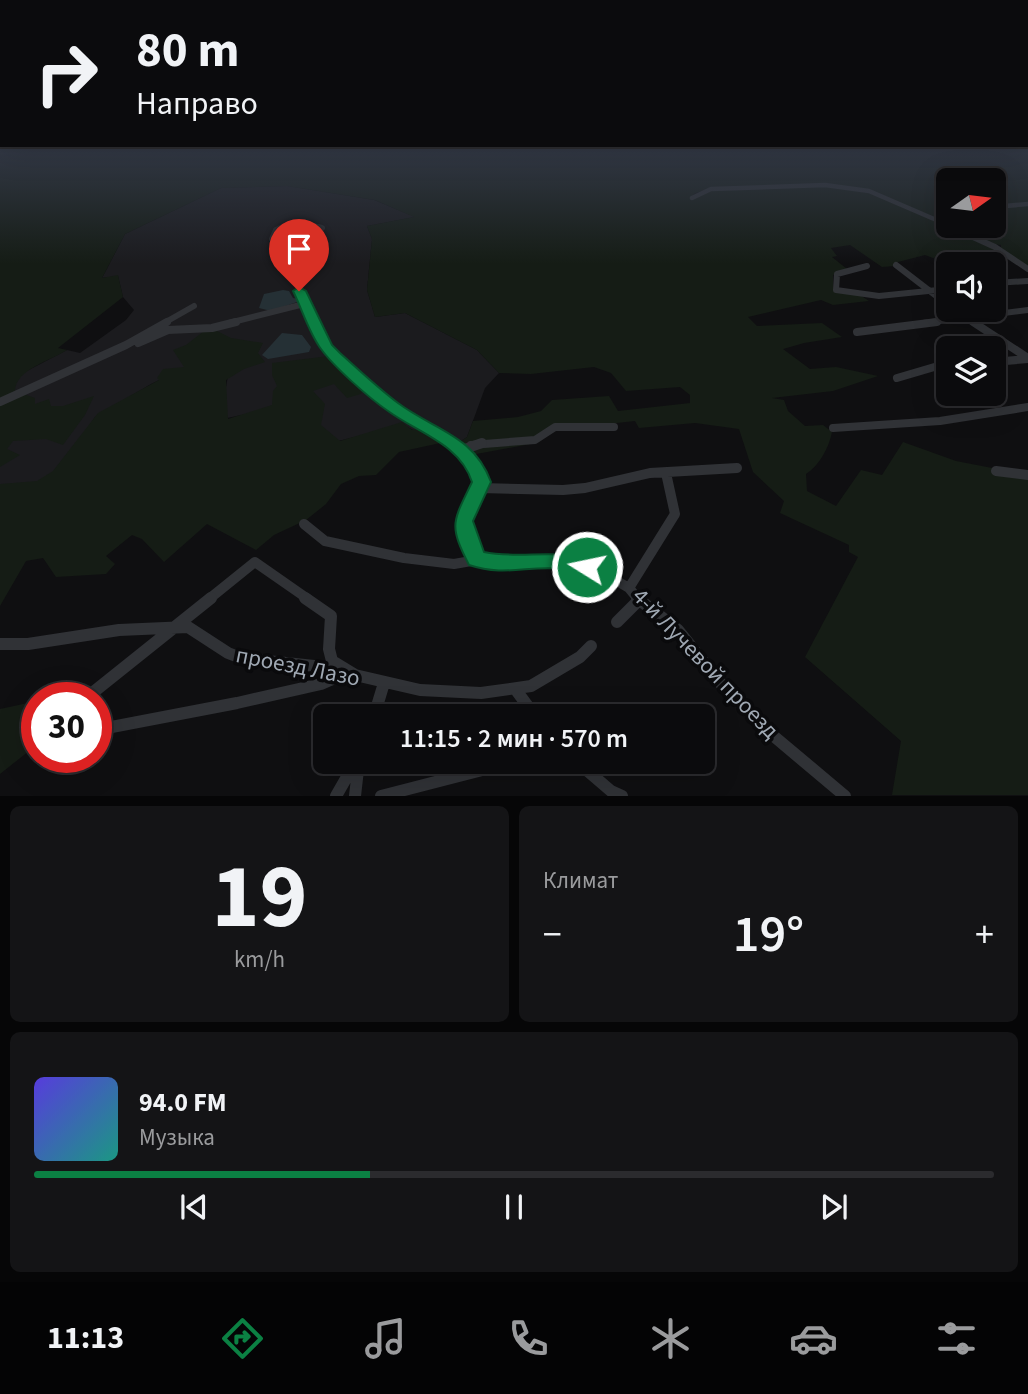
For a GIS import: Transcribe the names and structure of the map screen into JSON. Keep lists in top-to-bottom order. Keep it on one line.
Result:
{"streets":{"street":["4-й Лучевой проезд","проезд Лазо"]},"north":"right","page":{"turn":["80 m","Направо"],"limit":"30","trip":"11:15 · 2 мин · 570 m","tile":[["19","km/h"],"Климат"],"heat":["−","19°","+"],"song":["94.0 FM","Музыка"],"tabs":"11:13"}}
